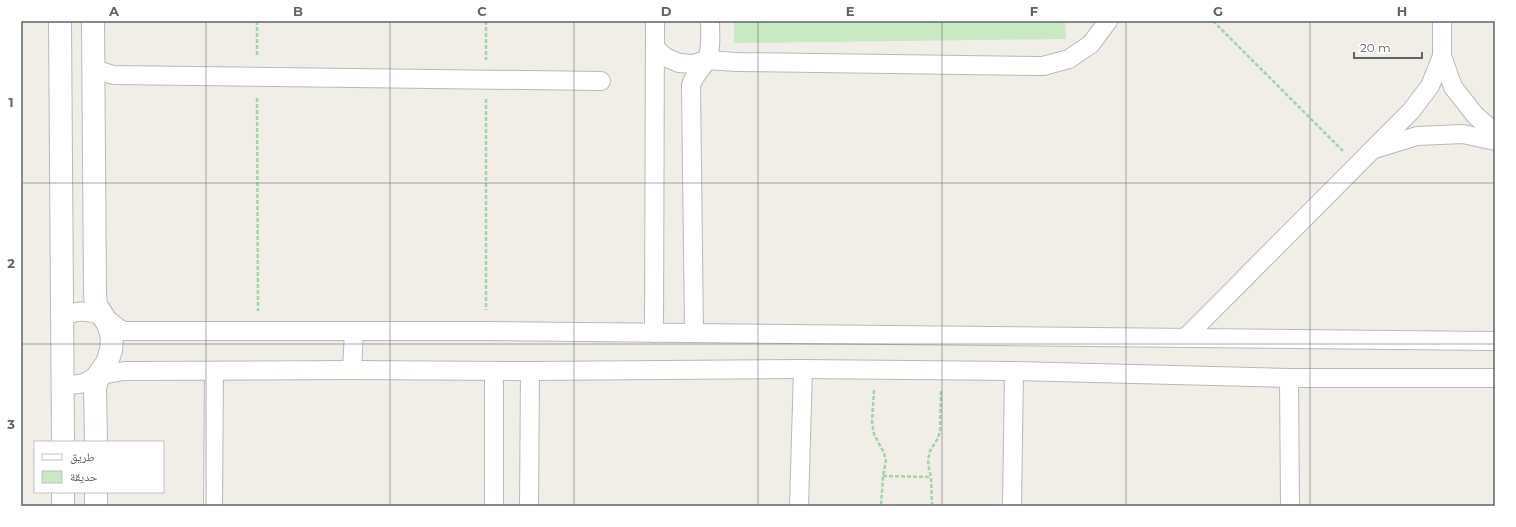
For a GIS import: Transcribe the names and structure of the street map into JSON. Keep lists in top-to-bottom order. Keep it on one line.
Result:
{"legend":["طريق","حديقة"],"scale_bar":"20 m","grid":{"columns":["A","B","C","D","E","F","G","H"],"rows":["1","2","3"]}}
